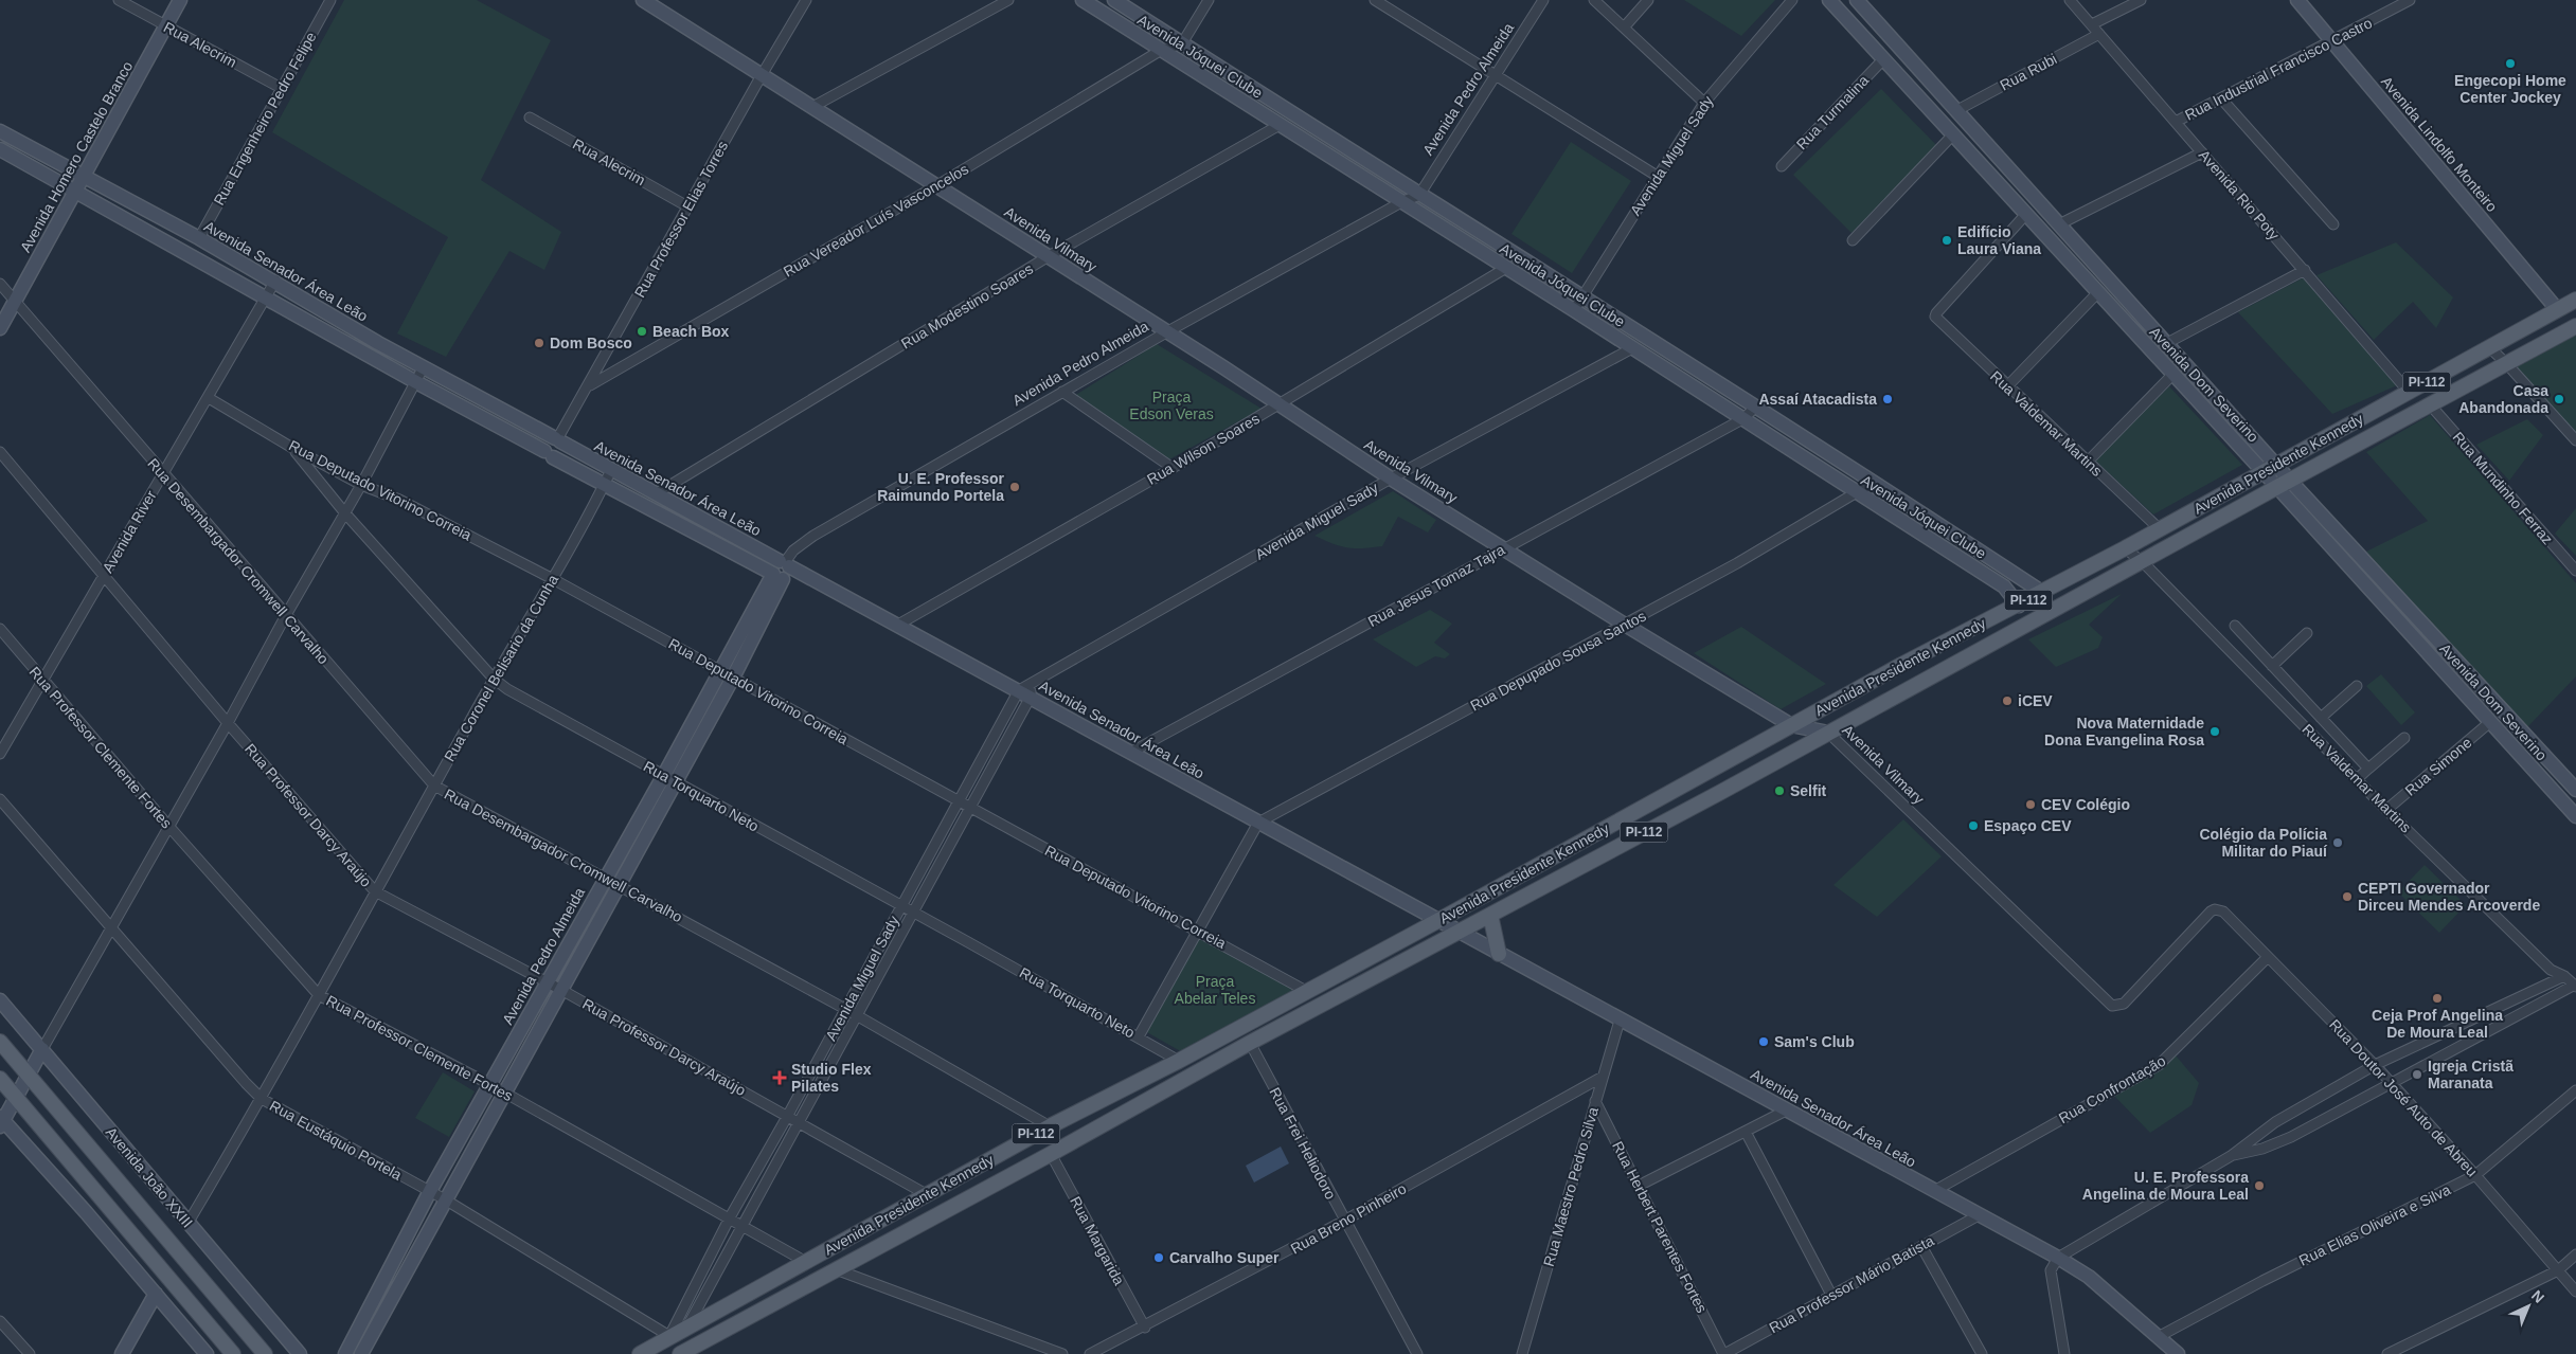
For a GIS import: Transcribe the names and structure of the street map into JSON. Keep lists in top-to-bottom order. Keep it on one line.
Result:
{"streets":{"main road":["PI-112","Avenida Presidente Kennedy","Avenida João XXIII"],"street":["Rua Alecrim","Avenida Jóquei Clube","Rua Industrial Francisco Castro","Rua Rubi","Avenida Pedro Almeida","Rua Turmalina","Rua Engenheiro Pedro Felipe","Avenida Lindolfo Monteiro","Avenida Miguel Sady","Avenida Homero Castelo Branco","Avenida Rio Poty","Rua Professor Elias Torres","Rua Vereador Luís Vasconcelos","Avenida Vilmary","Avenida Senador Área Leão","Rua Modestino Soares","Avenida Dom Severino","Rua Valdemar Martins","Rua Wilson Soares","Rua Mundinho Ferraz","Rua Deputado Vitorino Correia","Avenida River","Rua Desembargador Cromwell Carvalho","Rua Jesus Tomaz Tajra","Rua Depupado Sousa Santos","Rua Coronel Belisario da Cunha","Rua Professor Clemente Fortes","Rua Simone","Rua Torquarto Neto","Rua Professor Darcy Araújo","Rua Confrontação","Rua Doutor José Auto de Abreu","Rua Eustáquio Portela","Rua Frei Heliodoro","Rua Maestro Pedro Silva","Rua Breno Pinheiro","Rua Elias Oliveira e Silva","Rua Herbert Parentes Fortes","Rua Margarida","Rua Professor Mário Batista"]},"crossings":[["Rua Alecrim","Rua Engenheiro Pedro Felipe"],["Rua Alecrim","Avenida Homero Castelo Branco"],["Rua Alecrim","Rua Professor Elias Torres"],["Avenida Jóquei Clube","Avenida Pedro Almeida"],["Avenida Jóquei Clube","Avenida Miguel Sady"],["Avenida Jóquei Clube","Rua Vereador Luís Vasconcelos"],["Avenida Jóquei Clube","Rua Modestino Soares"],["Avenida Jóquei Clube","Rua Wilson Soares"],["Avenida Jóquei Clube","Avenida Presidente Kennedy"],["Avenida Jóquei Clube","Rua Jesus Tomaz Tajra"],["Avenida Jóquei Clube","Rua Depupado Sousa Santos"],["Rua Industrial Francisco Castro","Avenida Lindolfo Monteiro"],["Rua Industrial Francisco Castro","Avenida Rio Poty"],["Rua Rubi","Avenida Rio Poty"],["Rua Rubi","Avenida Dom Severino"],["Avenida Pedro Almeida","Avenida Vilmary"],["Avenida Pedro Almeida","Avenida Senador Área Leão"],["Avenida Pedro Almeida","Rua Deputado Vitorino Correia"],["Avenida Pedro Almeida","Rua Desembargador Cromwell Carvalho"],["Avenida Pedro Almeida","Rua Professor Clemente Fortes"],["Avenida Pedro Almeida","Rua Torquarto Neto"],["Avenida Pedro Almeida","Rua Professor Darcy Araújo"],["Avenida Pedro Almeida","Rua Eustáquio Portela"],["Rua Turmalina","Avenida Dom Severino"],["Rua Engenheiro Pedro Felipe","Avenida Senador Área Leão"],["Avenida Lindolfo Monteiro","Avenida Presidente Kennedy"],["Avenida Miguel Sady","Avenida Vilmary"],["Avenida Miguel Sady","Avenida Senador Área Leão"],["Avenida Miguel Sady","Avenida Presidente Kennedy"],["Avenida Miguel Sady","Rua Deputado Vitorino Correia"],["Avenida Miguel Sady","Rua Desembargador Cromwell Carvalho"],["Avenida Miguel Sady","Rua Professor Clemente Fortes"],["Avenida Miguel Sady","Rua Torquarto Neto"],["Avenida Miguel Sady","Rua Professor Darcy Araújo"],["Avenida Miguel Sady","Rua Eustáquio Portela"],["Avenida Homero Castelo Branco","Avenida Senador Área Leão"],["Avenida Homero Castelo Branco","Rua Desembargador Cromwell Carvalho"],["Avenida Rio Poty","Avenida Presidente Kennedy"],["Rua Professor Elias Torres","Rua Vereador Luís Vasconcelos"],["Rua Professor Elias Torres","Avenida Vilmary"],["Rua Professor Elias Torres","Avenida Senador Área Leão"],["Rua Vereador Luís Vasconcelos","Avenida Vilmary"],["Avenida Vilmary","Rua Modestino Soares"],["Avenida Vilmary","Rua Wilson Soares"],["Avenida Vilmary","Avenida Presidente Kennedy"],["Avenida Vilmary","Rua Jesus Tomaz Tajra"],["Avenida Vilmary","Rua Depupado Sousa Santos"],["Avenida Vilmary","Rua Doutor José Auto de Abreu"],["Avenida Senador Área Leão","Rua Modestino Soares"],["Avenida Senador Área Leão","Rua Wilson Soares"],["Avenida Senador Área Leão","Avenida Presidente Kennedy"],["Avenida Senador Área Leão","Avenida River"],["Avenida Senador Área Leão","Rua Jesus Tomaz Tajra"],["Avenida Senador Área Leão","Rua Depupado Sousa Santos"],["Avenida Senador Área Leão","Rua Coronel Belisario da Cunha"],["Avenida Senador Área Leão","Rua Confrontação"],["Avenida Senador Área Leão","Rua Maestro Pedro Silva"],["Avenida Senador Área Leão","Rua Elias Oliveira e Silva"],["Avenida Senador Área Leão","Rua Professor Mário Batista"],["PI-112","Avenida Dom Severino"],["PI-112","Avenida Presidente Kennedy"],["PI-112","Rua Mundinho Ferraz"],["Avenida Dom Severino","Rua Valdemar Martins"],["Avenida Dom Severino","Avenida Presidente Kennedy"],["Avenida Dom Severino","Rua Simone"],["Rua Valdemar Martins","Avenida Presidente Kennedy"],["Rua Valdemar Martins","Rua Simone"],["Avenida Presidente Kennedy","Rua Deputado Vitorino Correia"],["Avenida Presidente Kennedy","Rua Desembargador Cromwell Carvalho"],["Avenida Presidente Kennedy","Rua Professor Clemente Fortes"],["Avenida Presidente Kennedy","Rua Torquarto Neto"],["Avenida Presidente Kennedy","Rua Professor Darcy Araújo"],["Avenida Presidente Kennedy","Rua Eustáquio Portela"],["Avenida Presidente Kennedy","Rua Frei Heliodoro"],["Avenida Presidente Kennedy","Rua Margarida"],["Rua Deputado Vitorino Correia","Avenida River"],["Rua Deputado Vitorino Correia","Rua Coronel Belisario da Cunha"],["Rua Deputado Vitorino Correia","Rua Torquarto Neto"],["Avenida River","Rua Desembargador Cromwell Carvalho"],["Avenida River","Rua Professor Clemente Fortes"],["Avenida River","Rua Professor Darcy Araújo"],["Rua Desembargador Cromwell Carvalho","Rua Coronel Belisario da Cunha"],["Rua Coronel Belisario da Cunha","Rua Professor Clemente Fortes"],["Rua Coronel Belisario da Cunha","Rua Torquarto Neto"],["Rua Coronel Belisario da Cunha","Rua Professor Darcy Araújo"],["Rua Coronel Belisario da Cunha","Rua Eustáquio Portela"],["Rua Coronel Belisario da Cunha","Avenida João XXIII"],["Rua Confrontação","Rua Doutor José Auto de Abreu"],["Rua Doutor José Auto de Abreu","Rua Elias Oliveira e Silva"],["Rua Frei Heliodoro","Rua Breno Pinheiro"],["Rua Maestro Pedro Silva","Rua Breno Pinheiro"],["Rua Maestro Pedro Silva","Rua Herbert Parentes Fortes"],["Rua Breno Pinheiro","Rua Margarida"],["Rua Herbert Parentes Fortes","Rua Professor Mário Batista"]],"parks":["Praça Edson Veras","Praça Abelar Teles"],"places":{"other":["Engecopi Home Center Jockey","Edifício Laura Viana","Beach Box","Dom Bosco","Assaí Atacadista","Casa Abandonada","U. E. Professor Raimundo Portela","iCEV","Nova Maternidade Dona Evangelina Rosa","Selfit","CEV Colégio","Espaço CEV","Colégio da Polícia Militar do Piauí","CEPTI Governador Dirceu Mendes Arcoverde","Ceja Prof Angelina De Moura Leal","Sam's Club","Igreja Cristã Maranata","U. E. Professora Angelina de Moura Leal","Carvalho Super"],"health":["Studio Flex Pilates"]},"north":"top right"}
